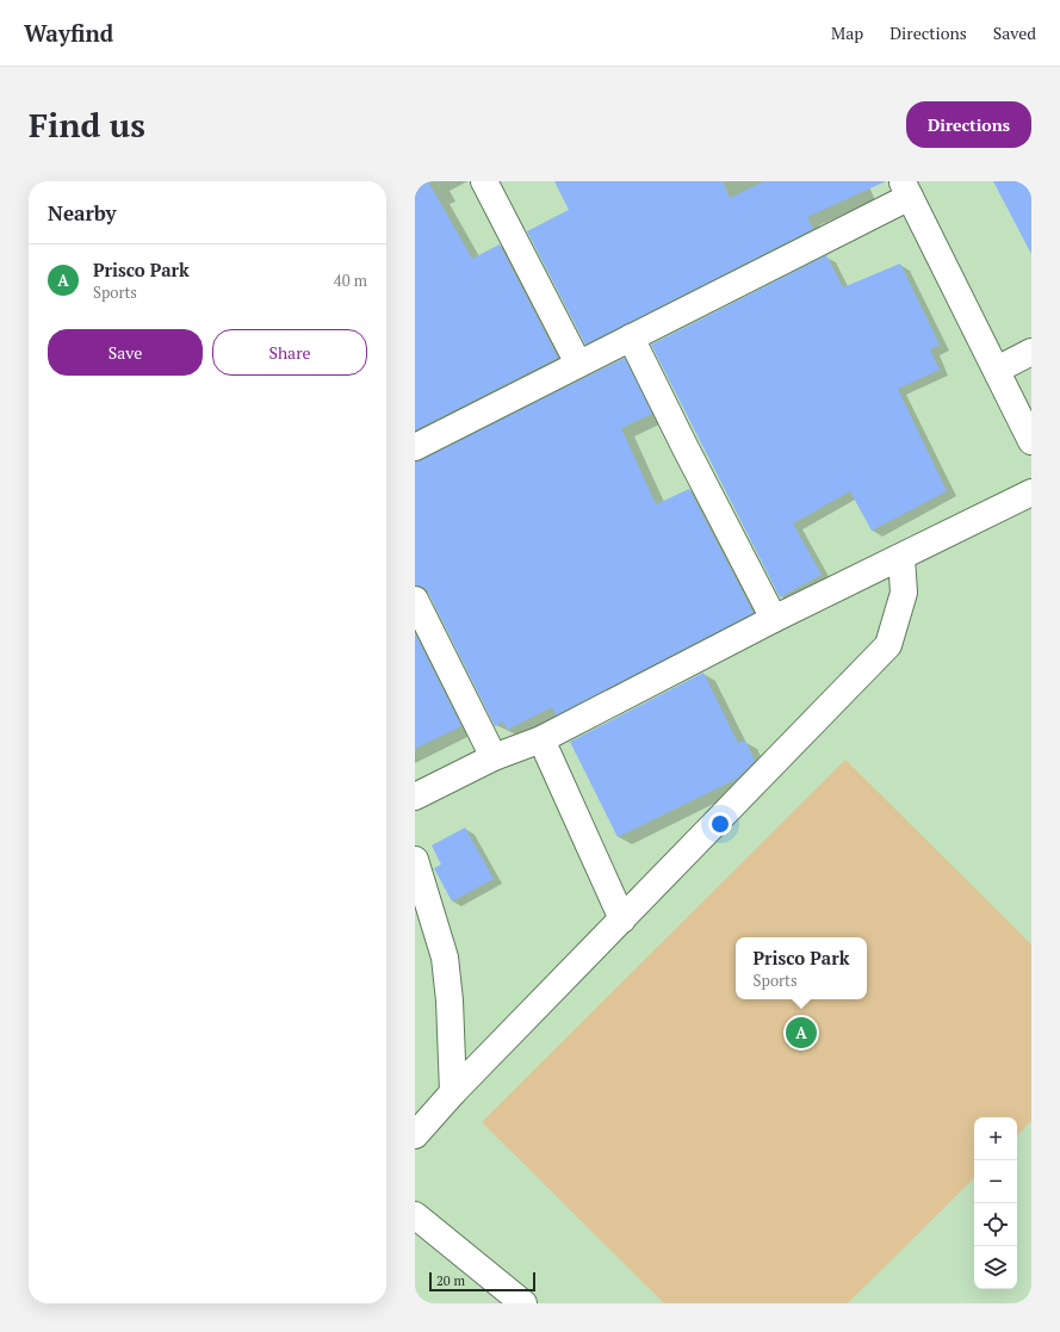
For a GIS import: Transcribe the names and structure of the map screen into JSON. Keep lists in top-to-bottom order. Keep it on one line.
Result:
{"scale_bar":"20 m","page":{"header":"Wayfind","nav":["Map","Directions","Saved"],"buttons":["Directions",["Save","Share"]],"title":"Find us","heading":"Nearby","list":[{"mark":"A","name":"Prisco Park","note":"Sports","value":"40 m"}],"popup":["Prisco Park","Sports"],"pins":"A","map_buttons":["+","−"],"scale":"20 m"}}
